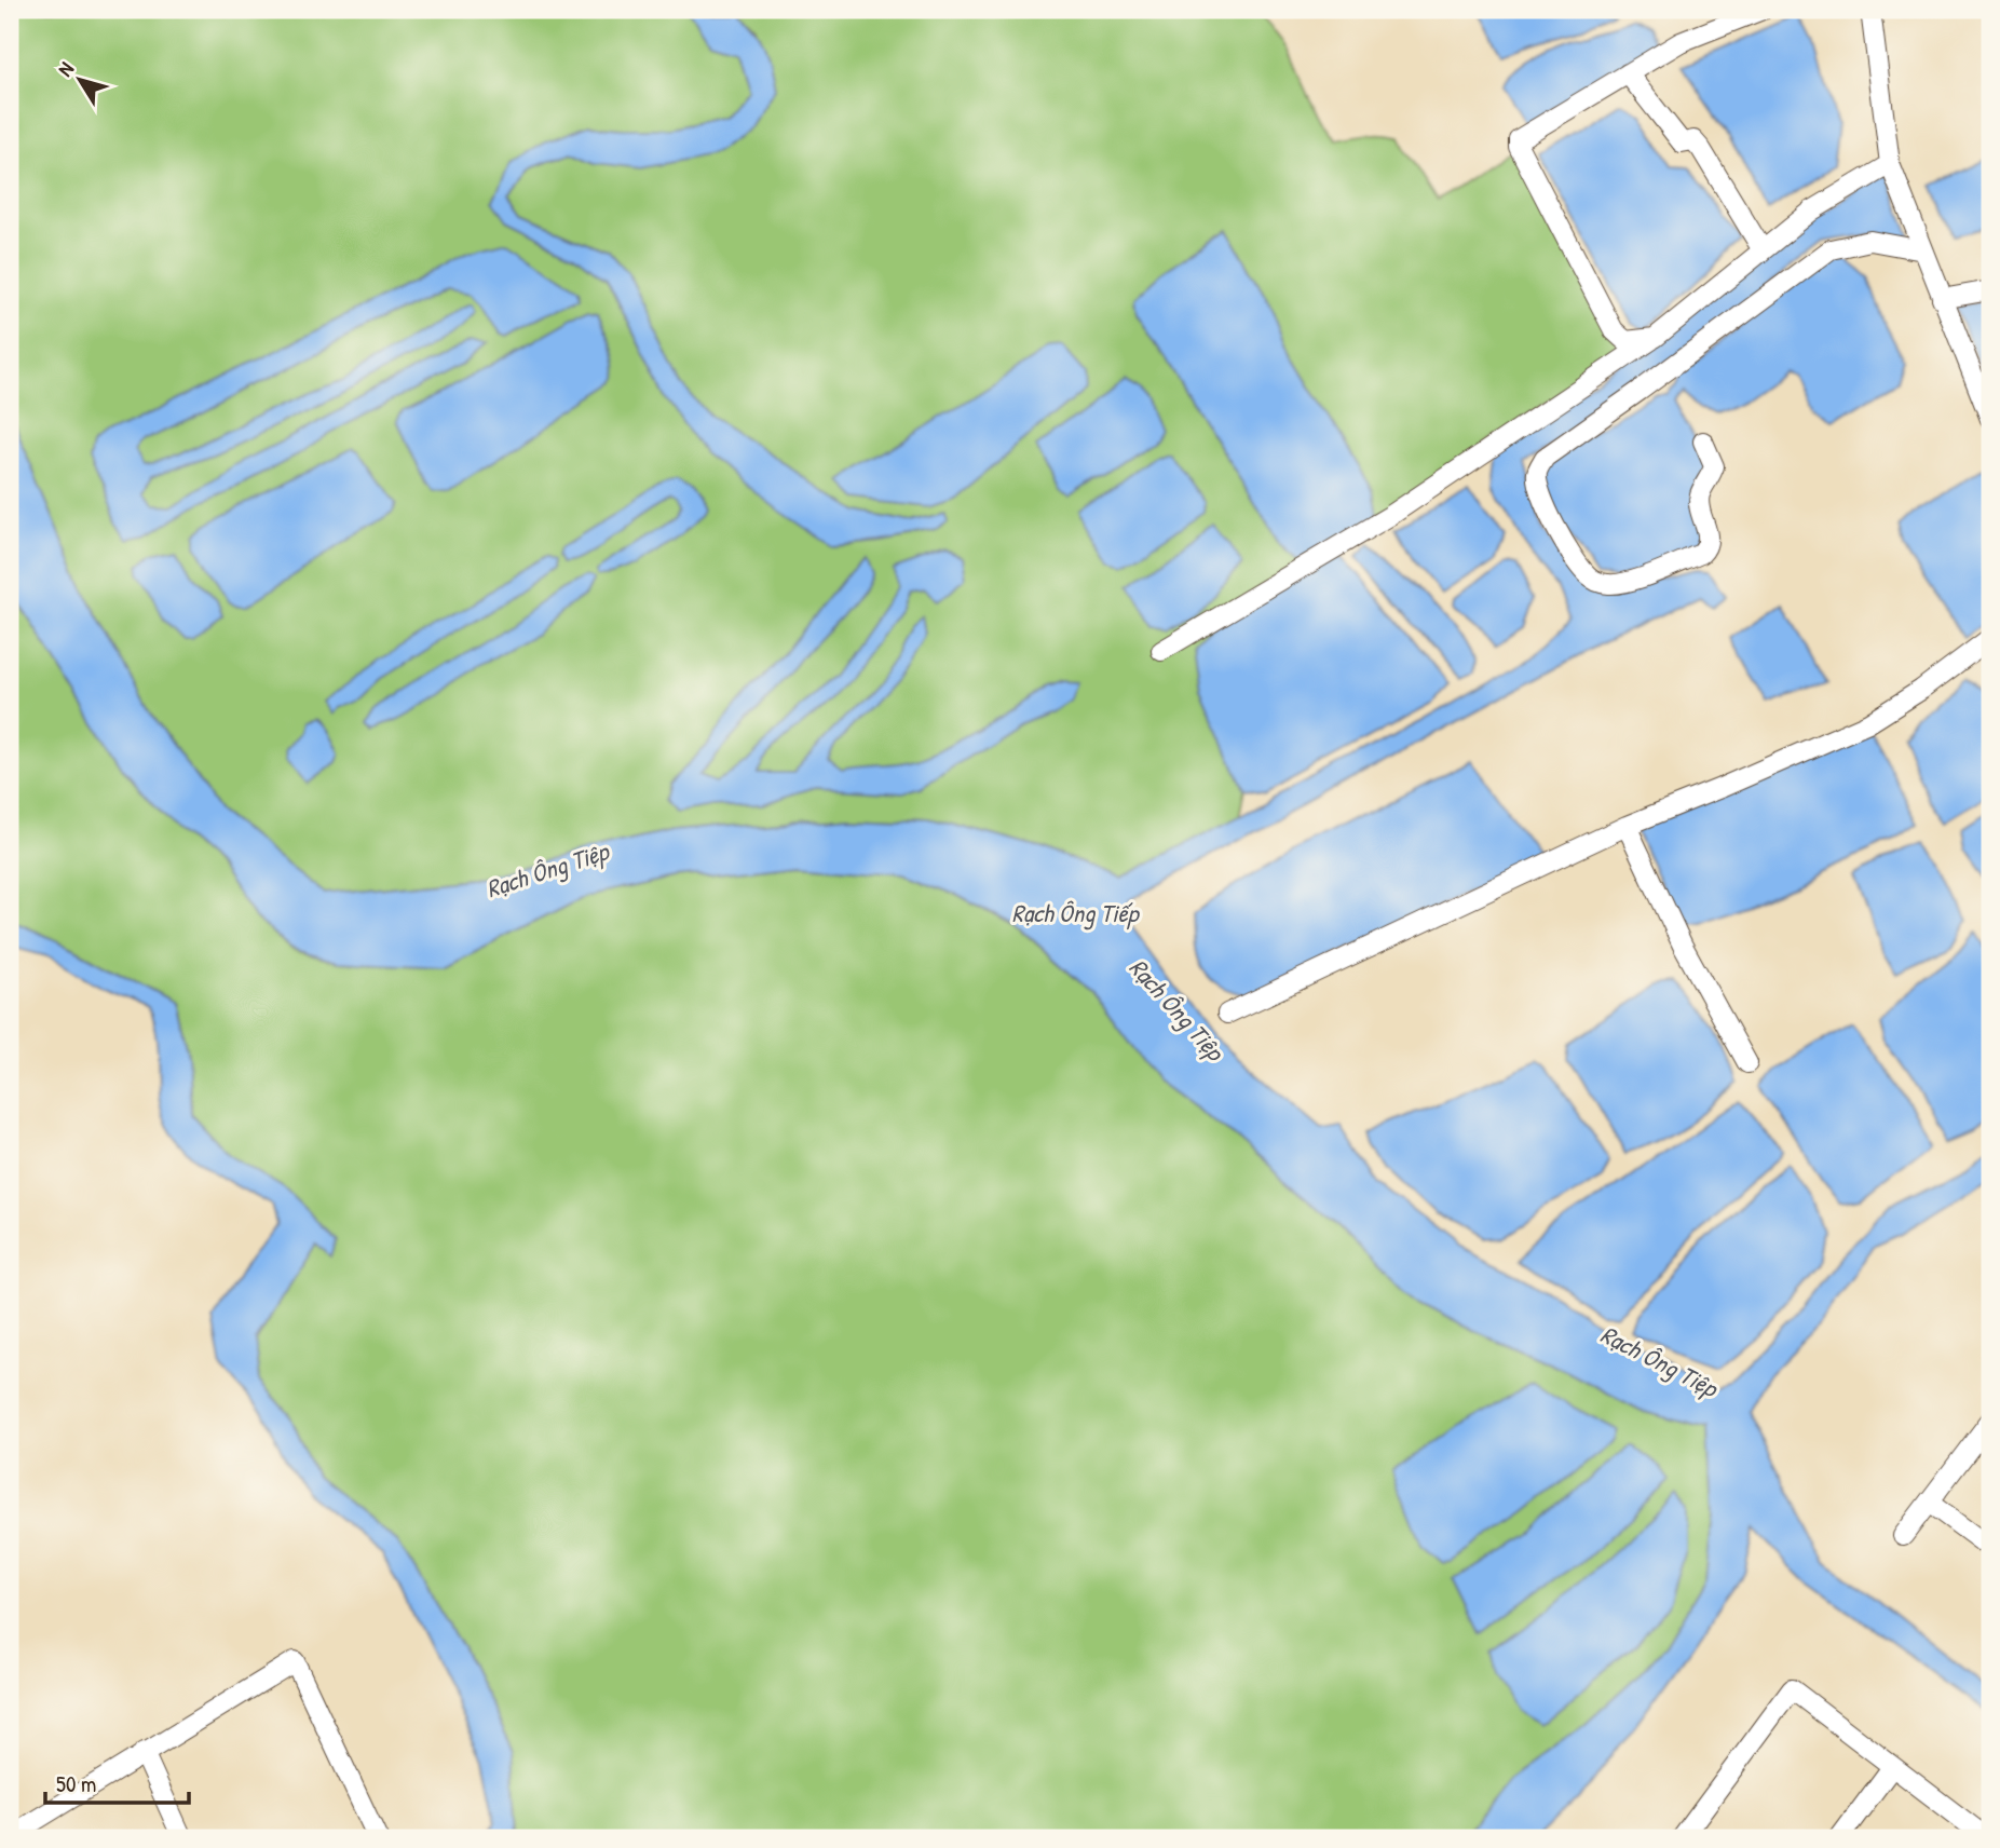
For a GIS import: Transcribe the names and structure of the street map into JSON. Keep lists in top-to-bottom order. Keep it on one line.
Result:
{"water":["Rạch Ông Tiệp","Rạch Ông Tiếp"],"scale_bar":"50 m","north":"top left"}
